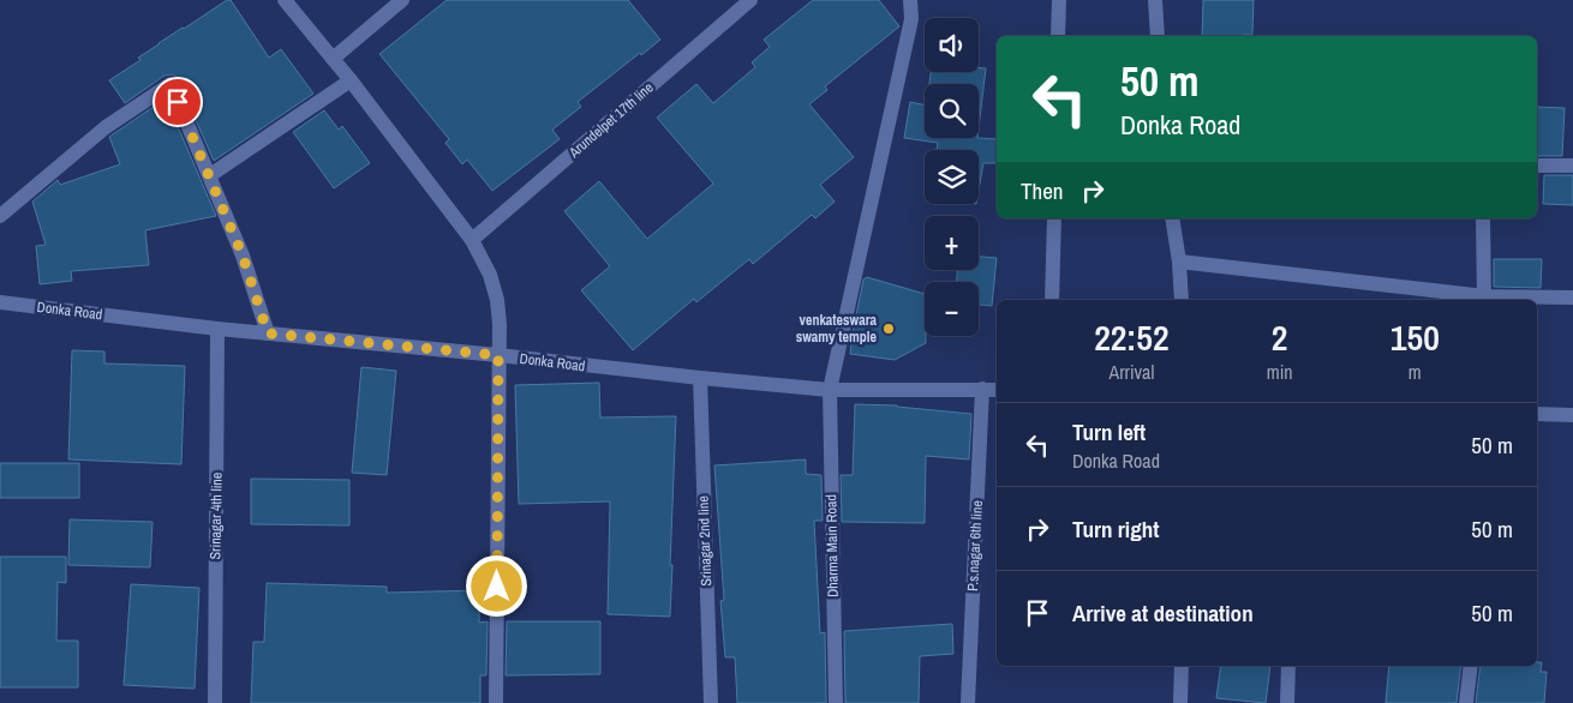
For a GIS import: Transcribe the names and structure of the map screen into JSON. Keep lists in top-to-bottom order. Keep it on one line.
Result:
{"streets":{"street":["Arundelpet 17th line","Donka Road","Srinagar 4th line","Srinagar 2nd line","Dharma Main Road","P.s.nagar 6th line"]},"crossings":[["Donka Road","Srinagar 4th line"],["Donka Road","Srinagar 2nd line"],["Donka Road","Dharma Main Road"],["Donka Road","P.s.nagar 6th line"]],"places":["venkateswara swamy temple"],"page":{"map_buttons":["+","−"],"turn":["50 m","Donka Road"],"then":"Then","eta":["22:52","Arrival","2","min","150","m"],"list":[{"name":"Turn left","note":"Donka Road","value":"50 m"},{"name":"Turn right","value":"50 m"},{"name":"Arrive at destination","value":"50 m"}]}}
